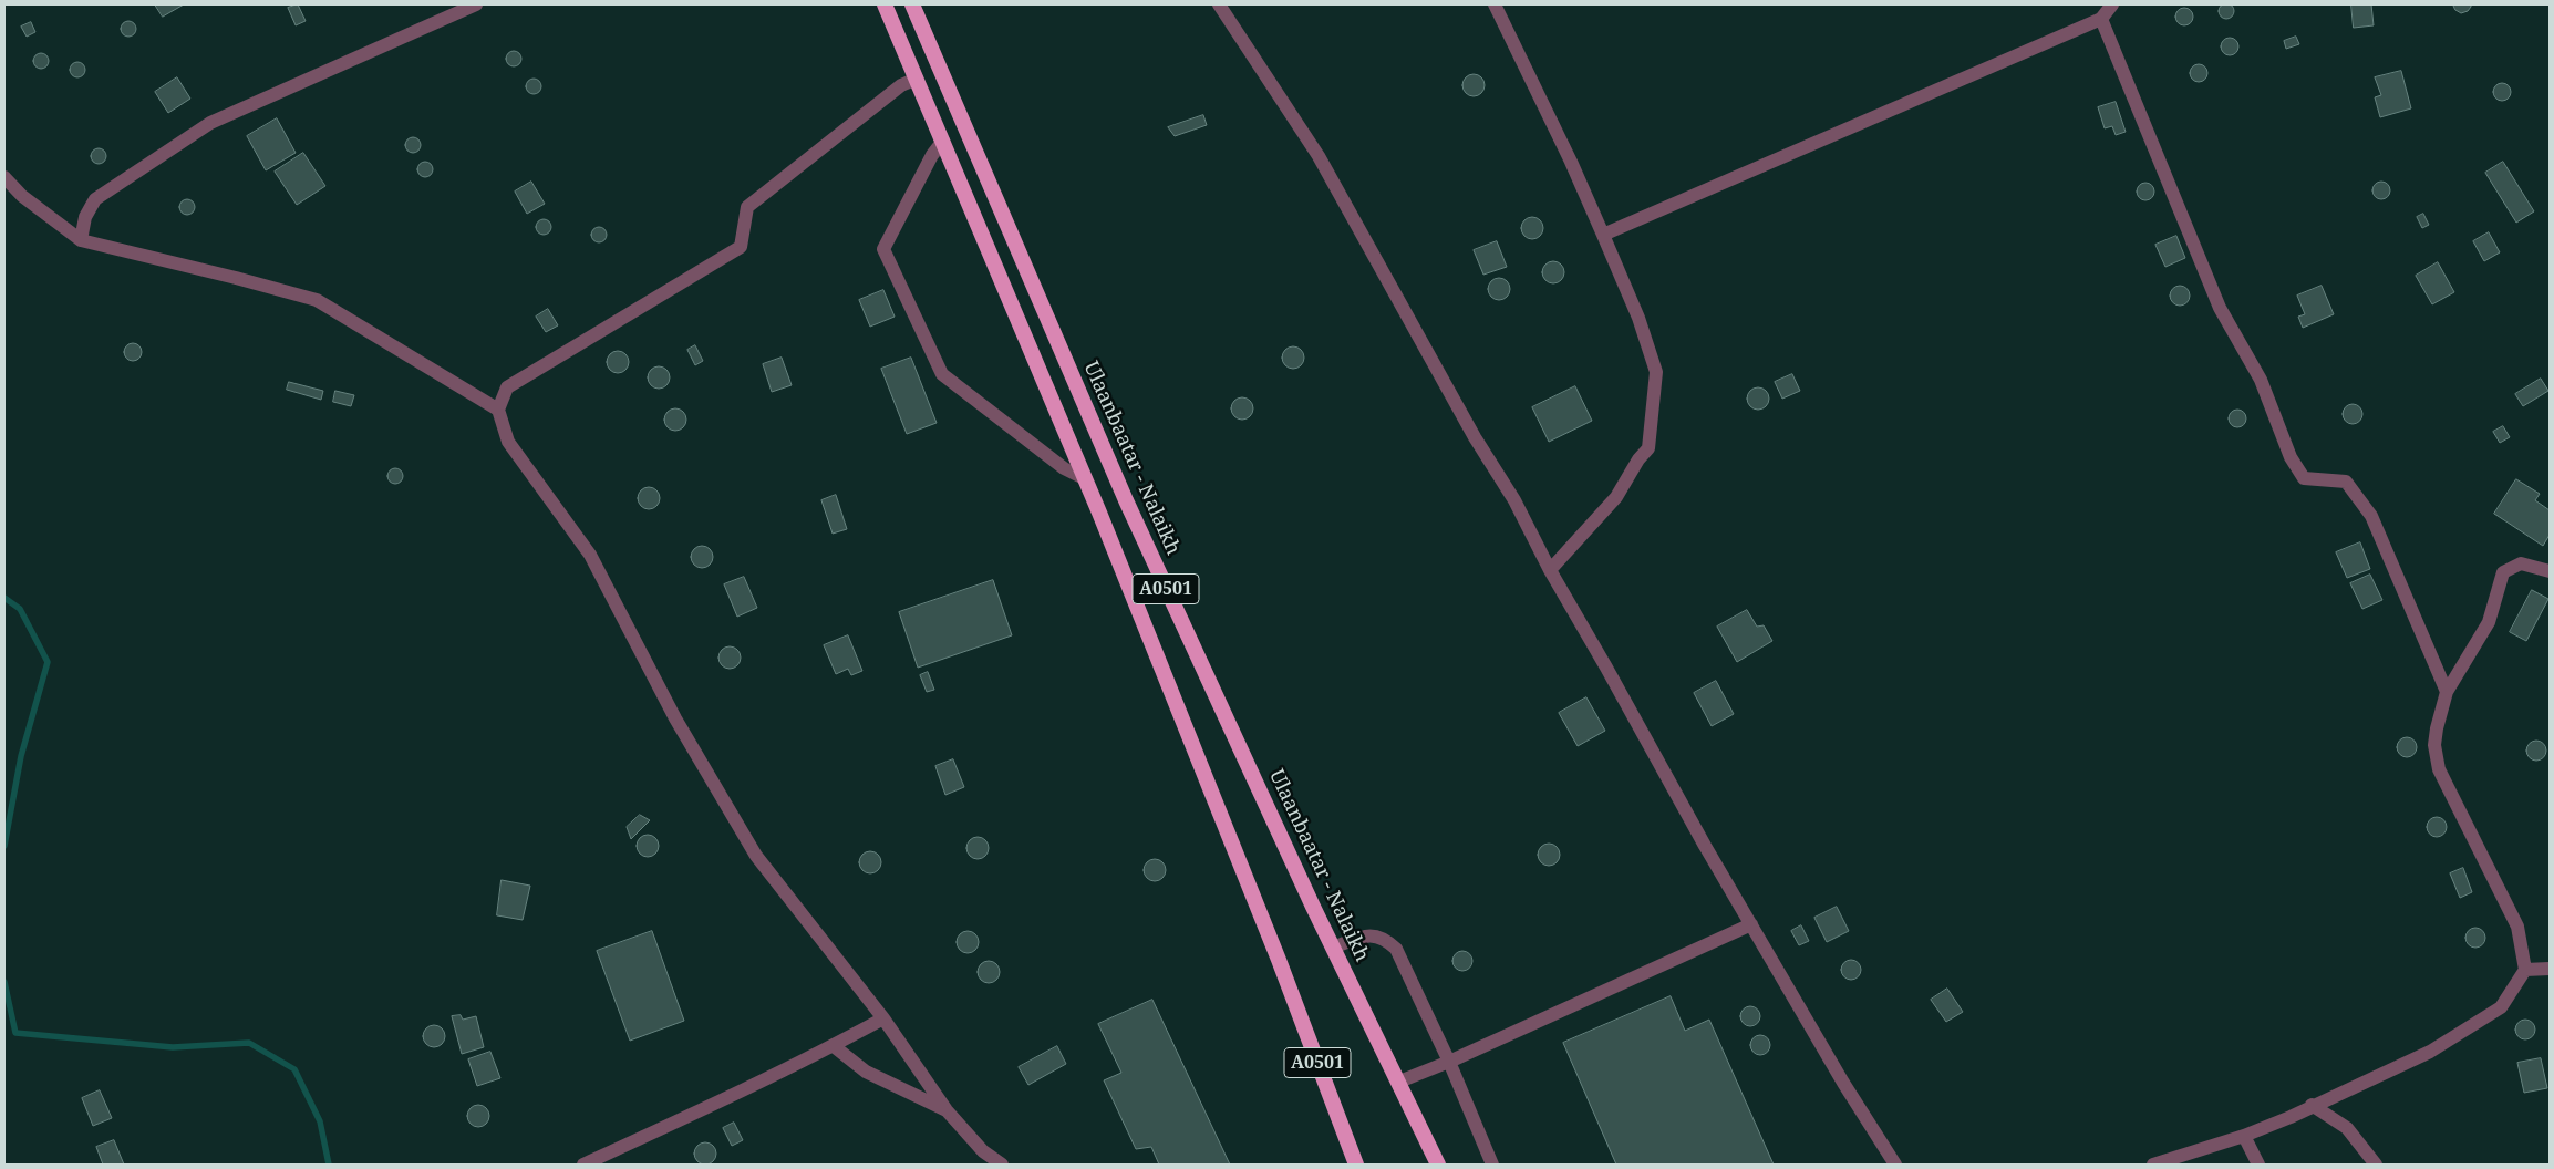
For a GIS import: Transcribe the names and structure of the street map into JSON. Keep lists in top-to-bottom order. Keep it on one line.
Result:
{"streets":{"highway":["Ulaanbaatar - Nalaikh","A0501"]}}
